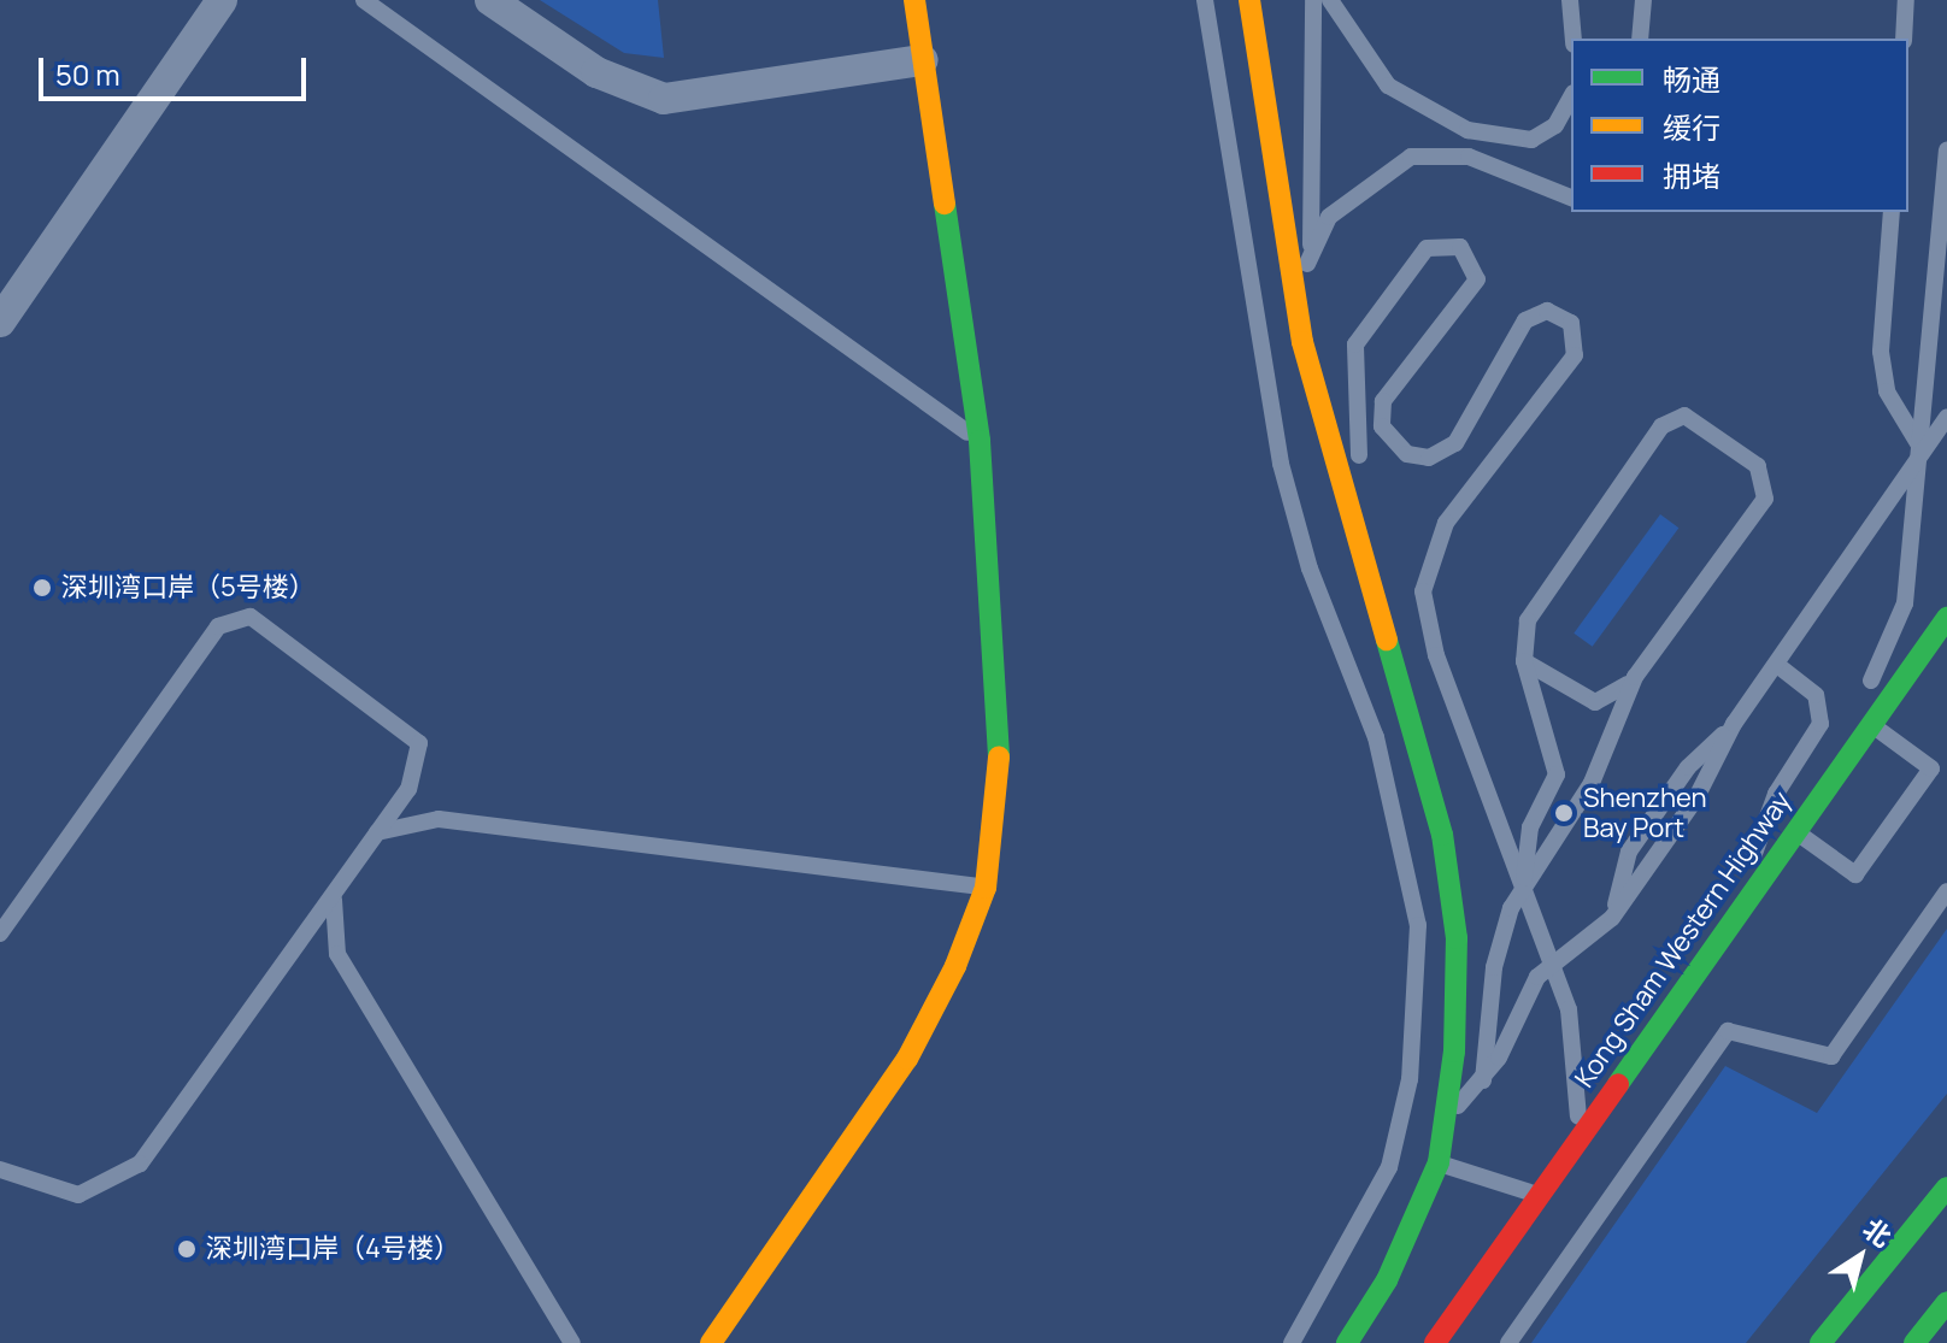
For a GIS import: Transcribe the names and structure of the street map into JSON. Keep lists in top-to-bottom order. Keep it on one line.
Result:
{"streets":{"main road":["Kong Sham Western Highway"]},"places":["深圳湾口岸（5号楼）","Shenzhen Bay Port","深圳湾口岸（4号楼）"],"legend":["畅通","缓行","拥堵"],"scale_bar":"50 m","north":"top right"}
